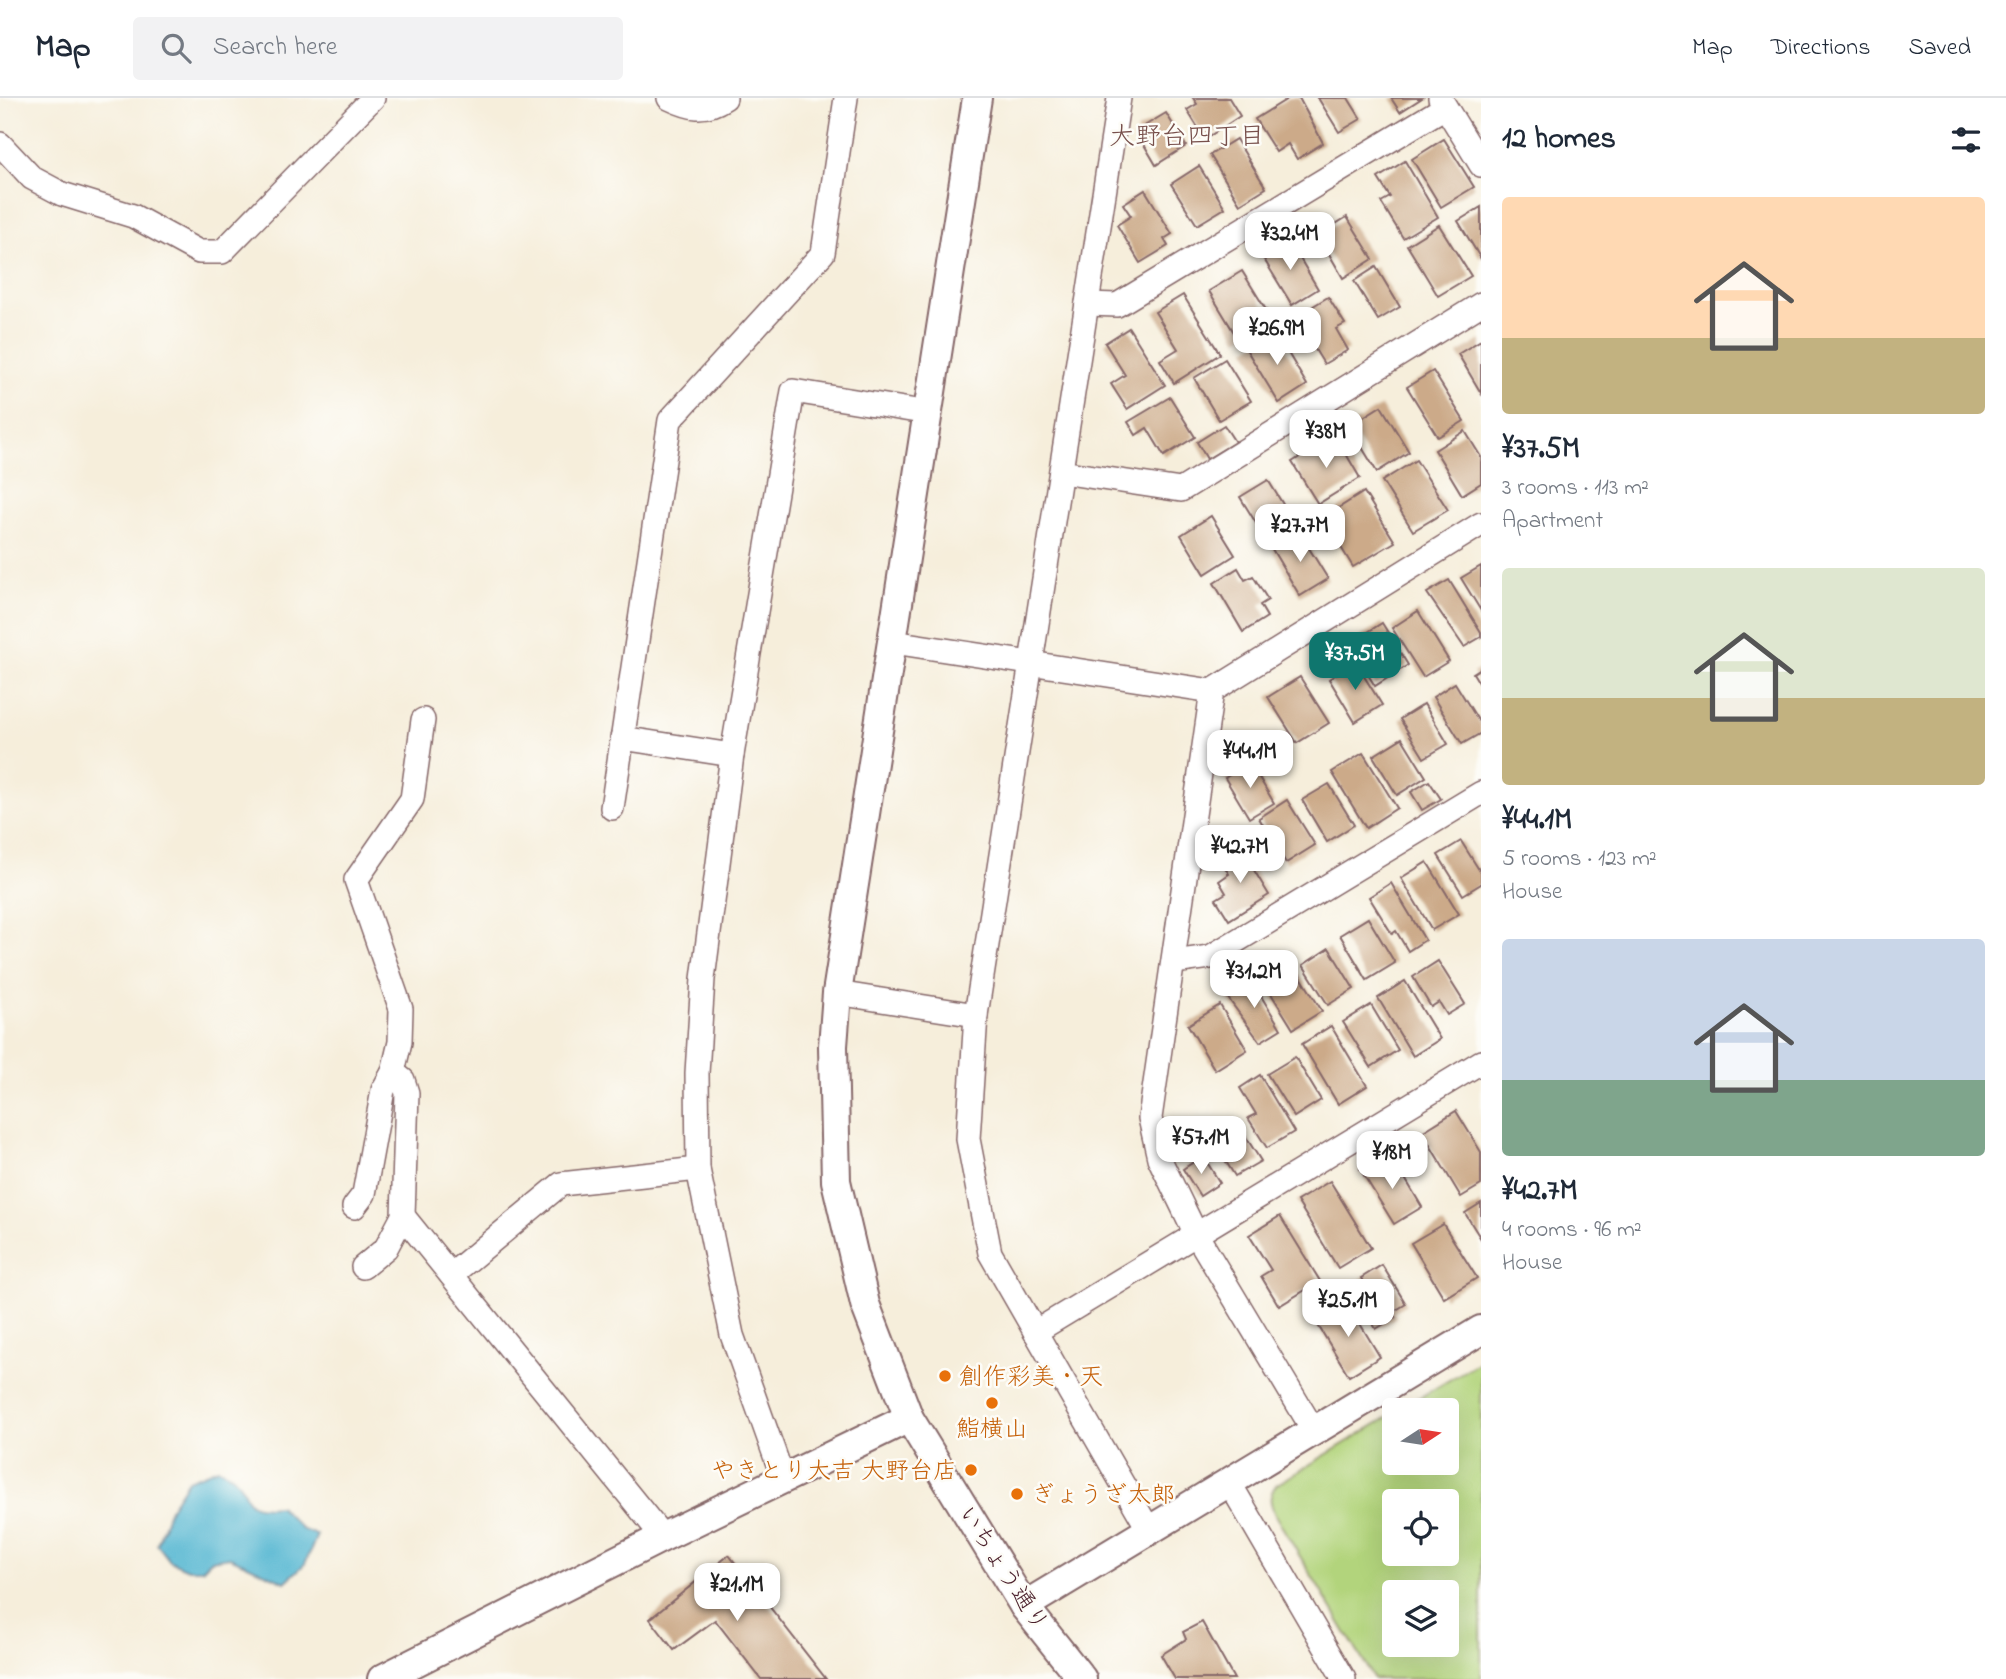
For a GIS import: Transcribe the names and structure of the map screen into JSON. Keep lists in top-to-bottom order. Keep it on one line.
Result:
{"streets":{"street":["いちょう通り"]},"districts":["大野台四丁目"],"places":["創作彩美・天","鮨横山","やきとり大吉 大野台店","ぎょうざ太郎"],"north":"right","page":{"header":"Map","search":"Search here","nav":["Map","Directions","Saved"],"heading":"12 homes","list":[{"name":"¥37.5M","note":"3 rooms · 113 m² · Apartment"},{"name":"¥44.1M","note":"5 rooms · 123 m² · House"},{"name":"¥42.7M","note":"4 rooms · 96 m² · House"}],"price":["¥32.4M","¥26.9M","¥38M","¥27.7M","¥37.5M","¥44.1M","¥42.7M","¥31.2M","¥57.1M","¥18M","¥25.1M","¥21.1M"]}}
